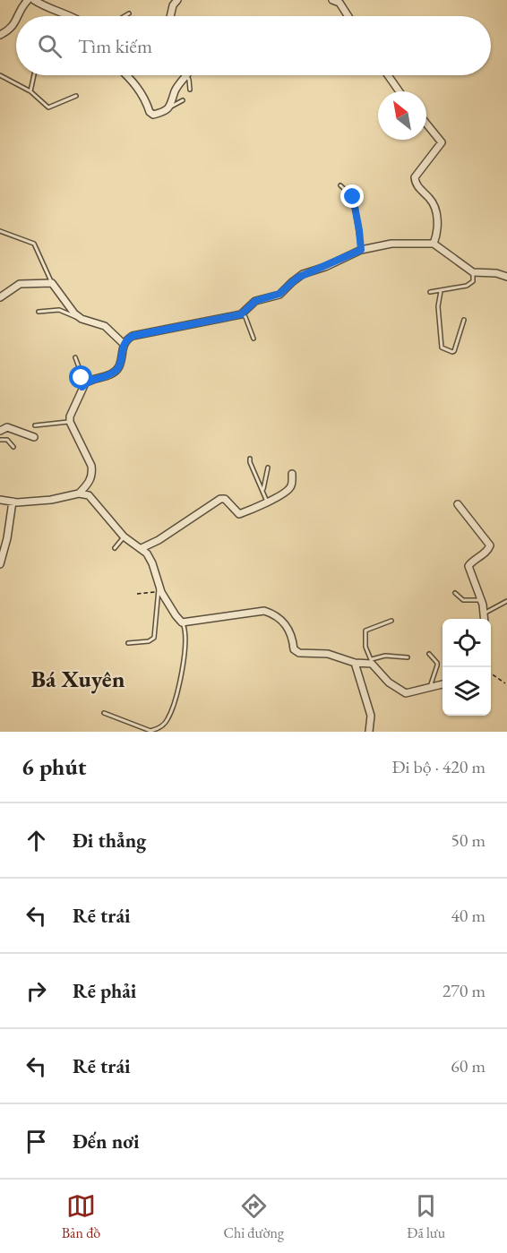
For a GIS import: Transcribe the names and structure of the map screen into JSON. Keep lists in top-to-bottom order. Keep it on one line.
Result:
{"districts":["Bá Xuyên"],"north":"top left","page":{"search":"Tìm kiếm","heading":["6 phút","Đi bộ · 420 m"],"list":[["Đi thẳng","50 m"],["Rẽ trái","40 m"],["Rẽ phải","270 m"],["Rẽ trái","60 m"],"Đến nơi"],"nav":["Bản đồ","Chỉ đường","Đã lưu"]}}
